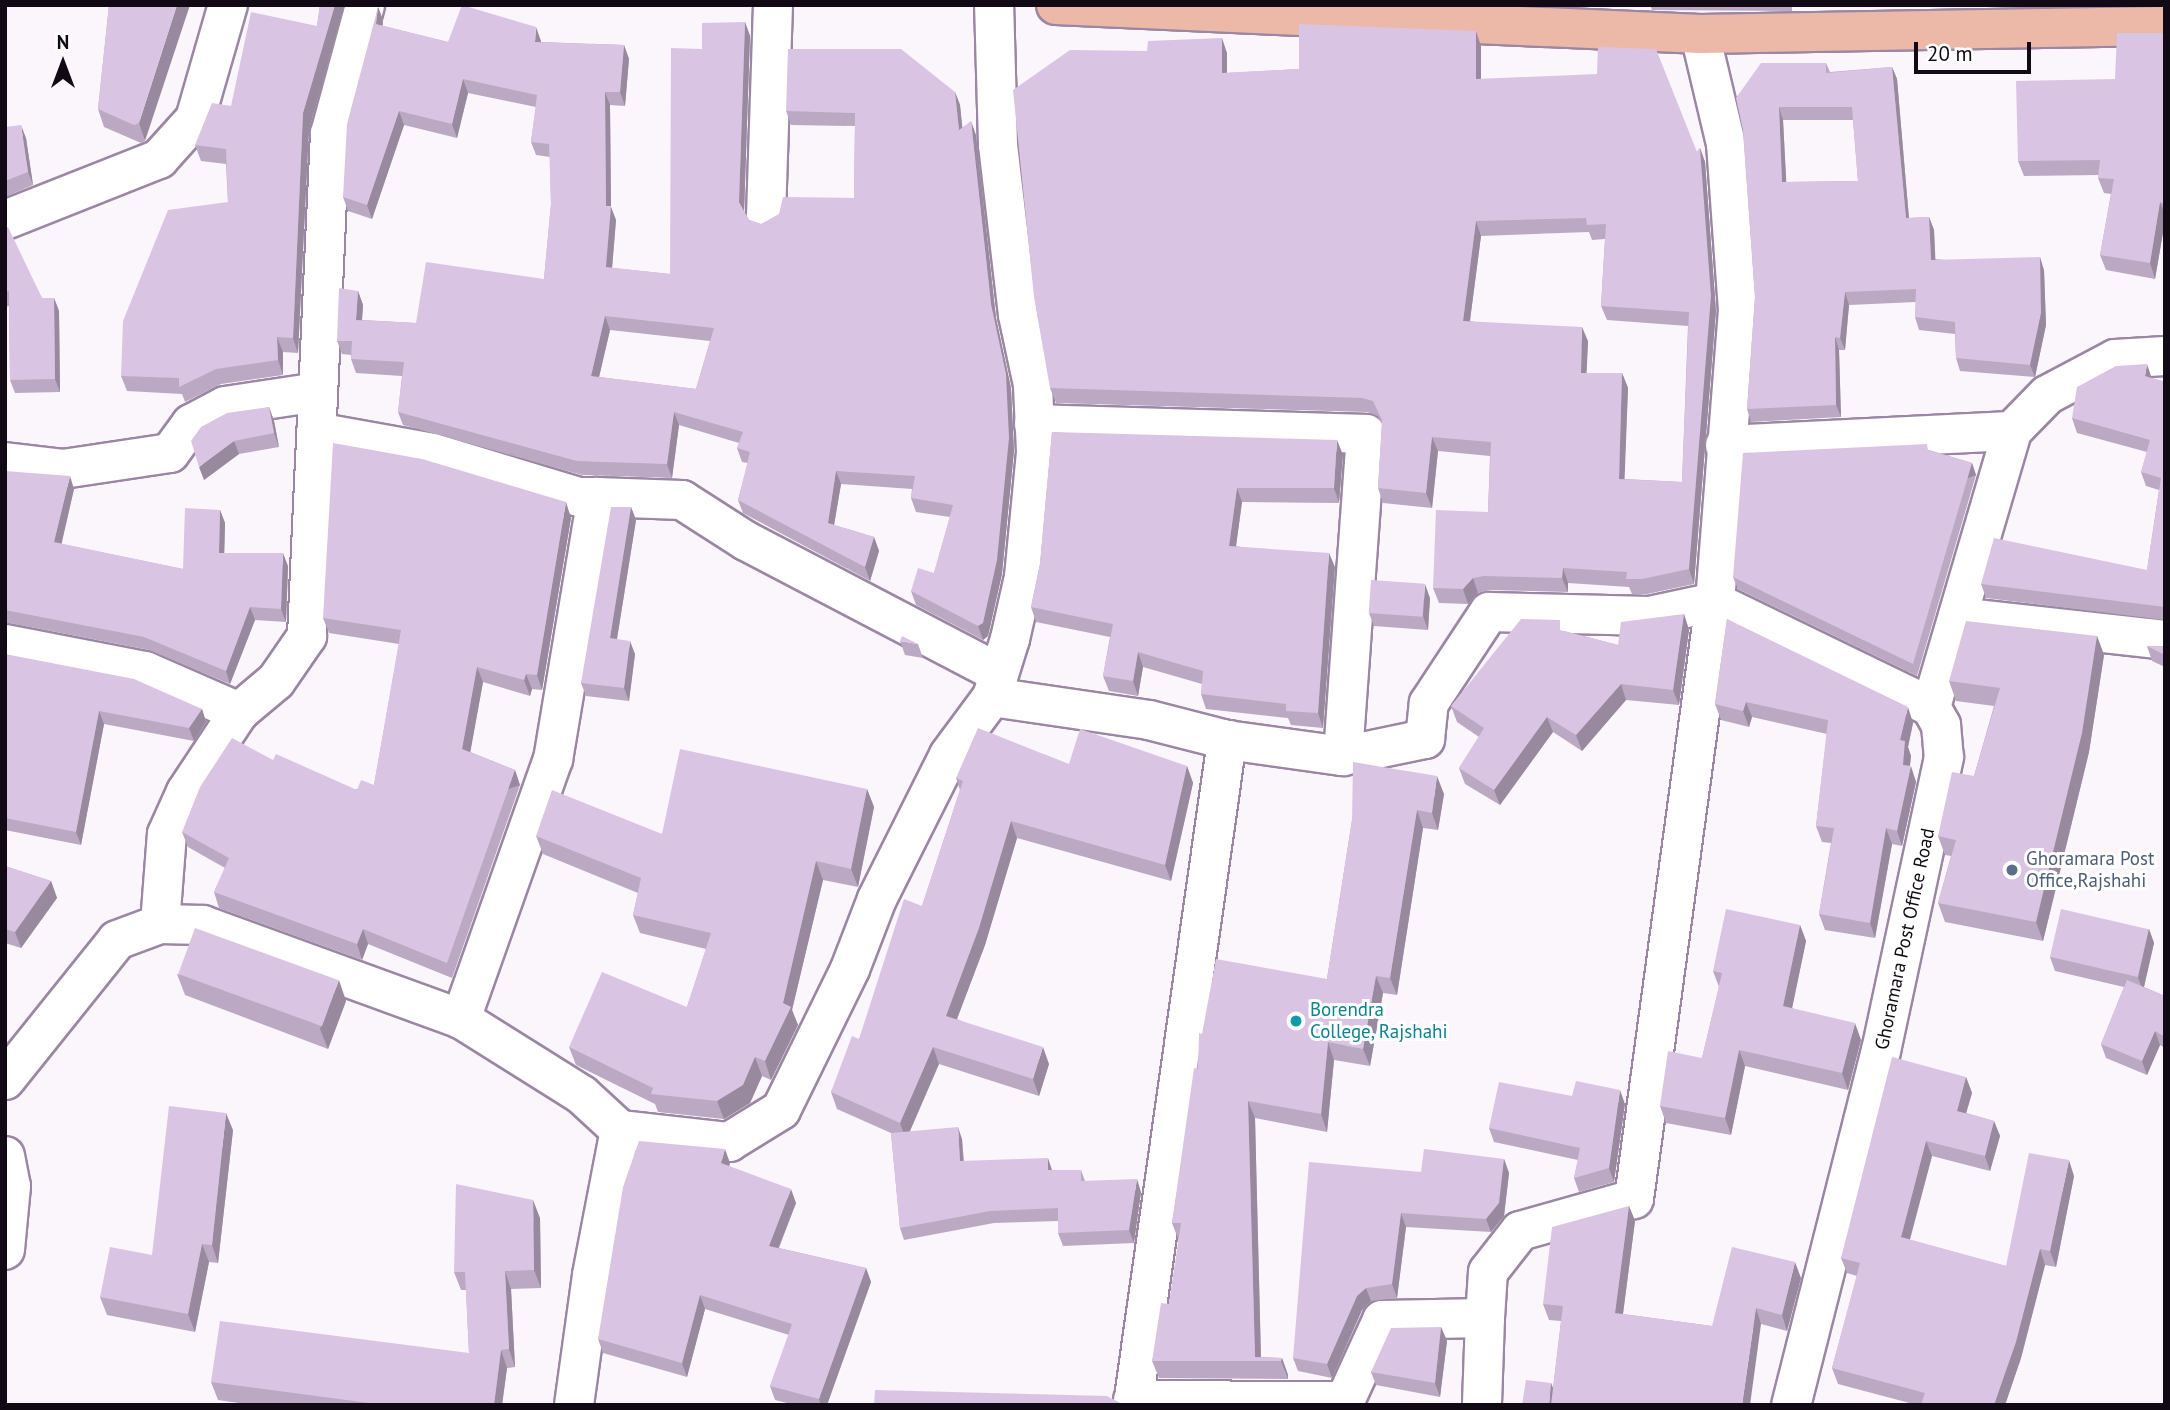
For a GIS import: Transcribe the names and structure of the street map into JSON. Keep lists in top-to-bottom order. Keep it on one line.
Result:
{"streets":{"street":["Ghoramara Post Office Road"]},"places":["Ghoramara Post Office,Rajshahi","Borendra College, Rajshahi"],"scale_bar":"20 m","north":"top"}
